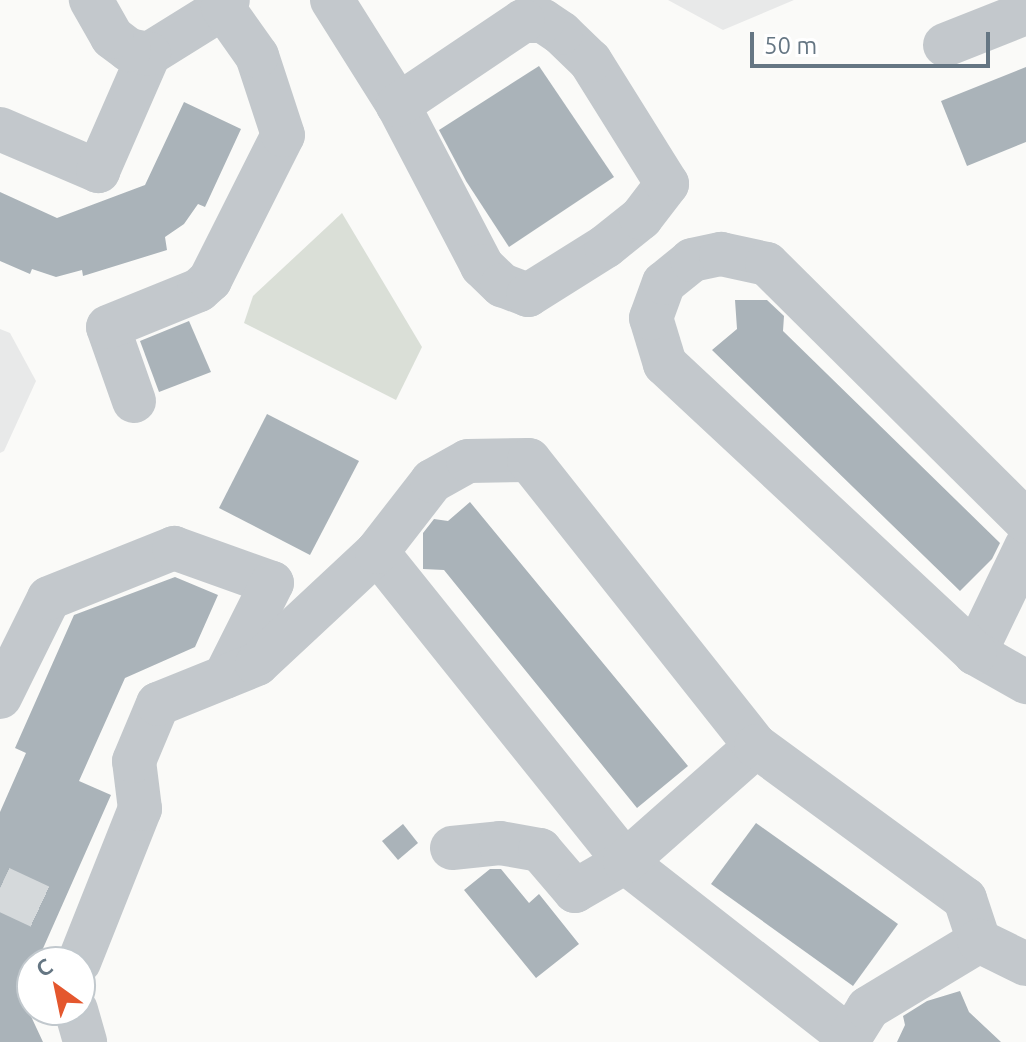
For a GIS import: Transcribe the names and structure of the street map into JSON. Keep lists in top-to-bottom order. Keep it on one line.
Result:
{"scale_bar":"50 m","north":"top left"}
